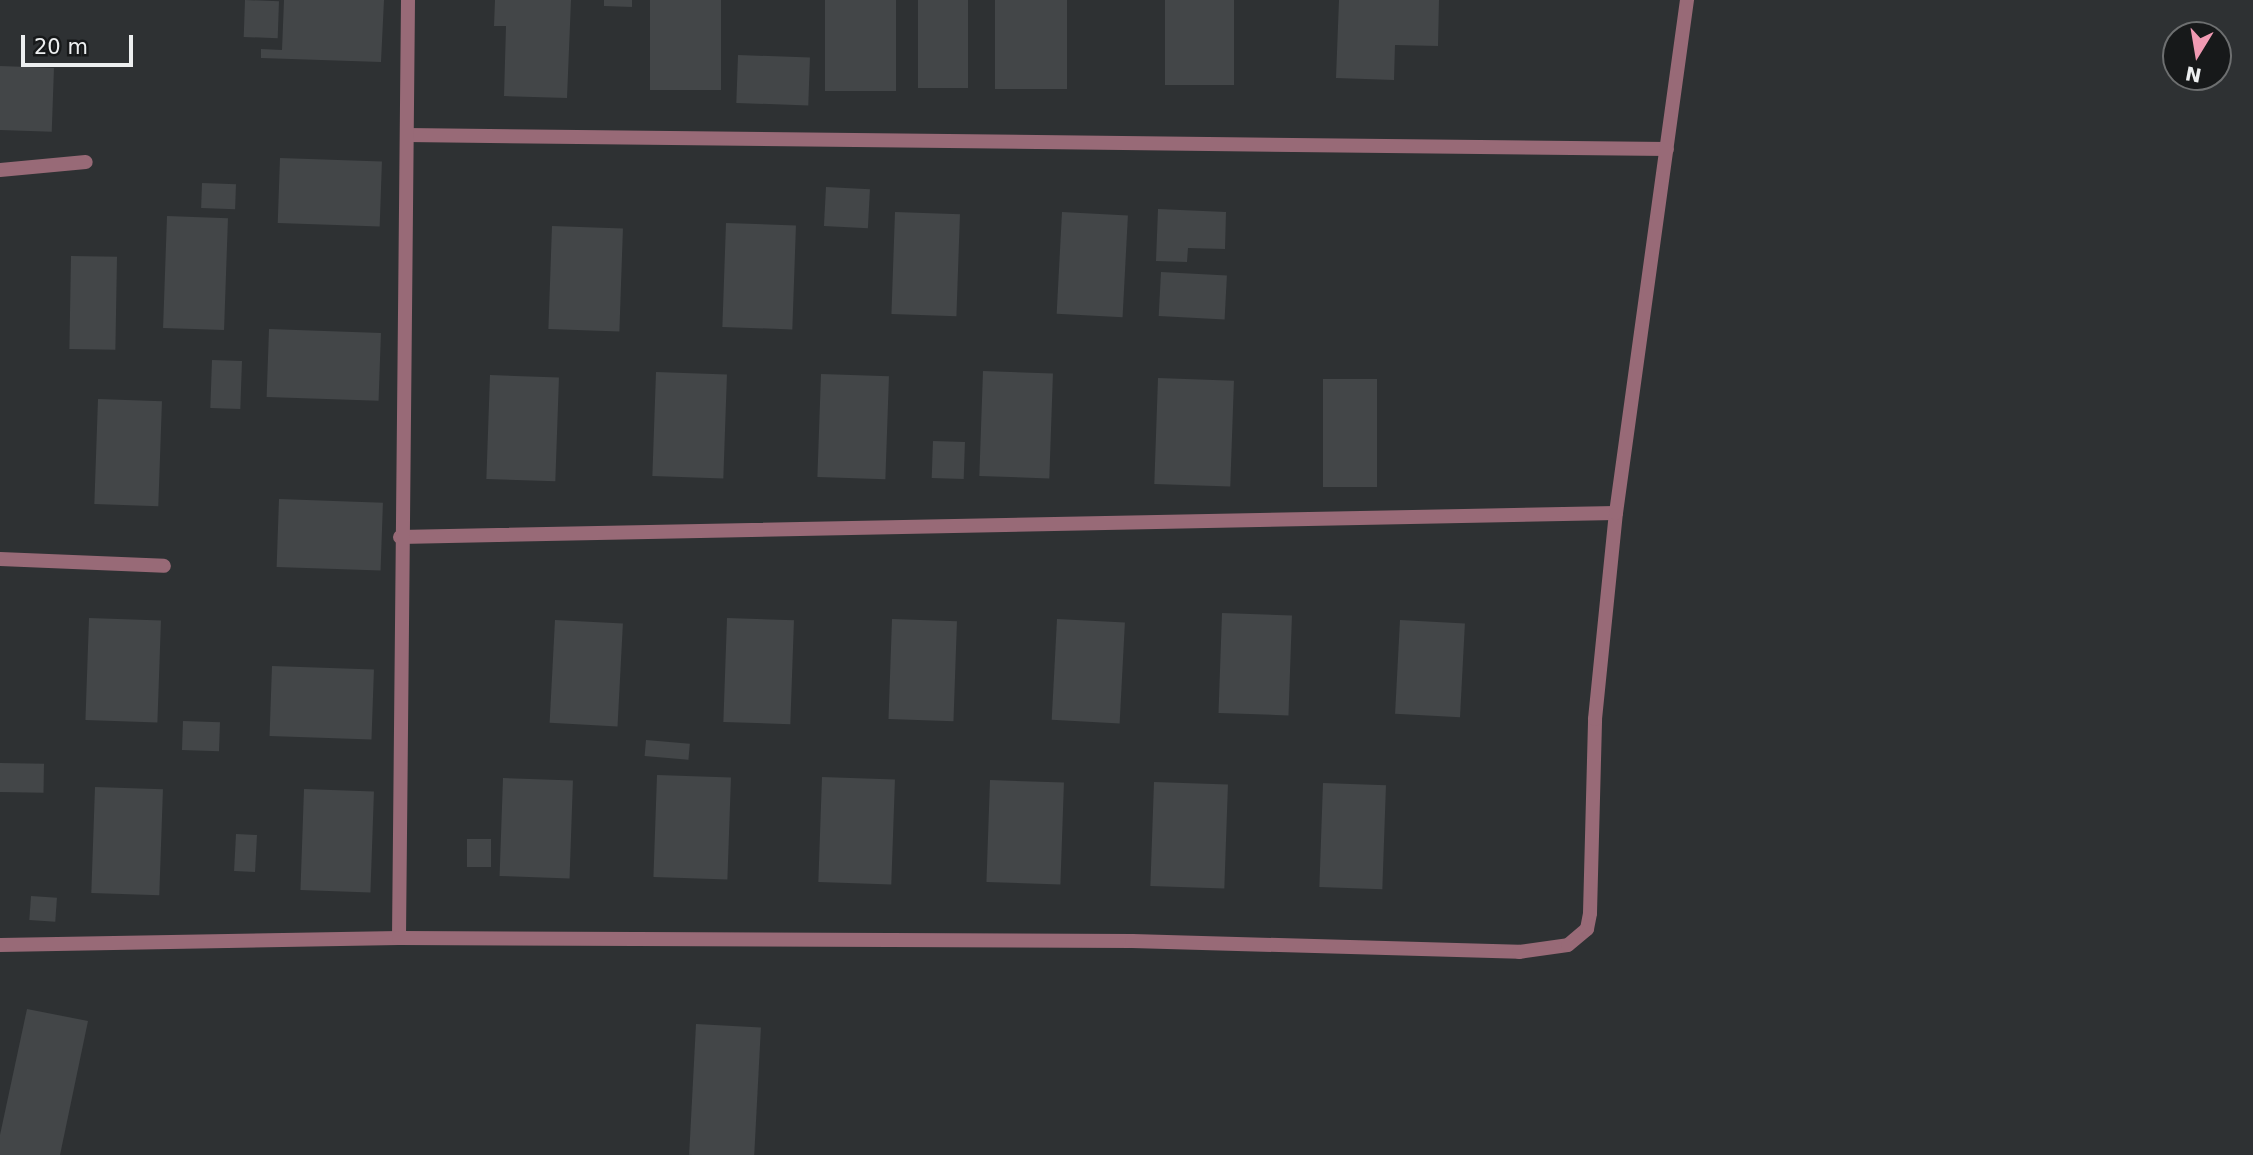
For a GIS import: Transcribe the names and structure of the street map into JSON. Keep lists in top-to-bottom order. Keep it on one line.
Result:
{"scale_bar":"20 m","north":"bottom"}
